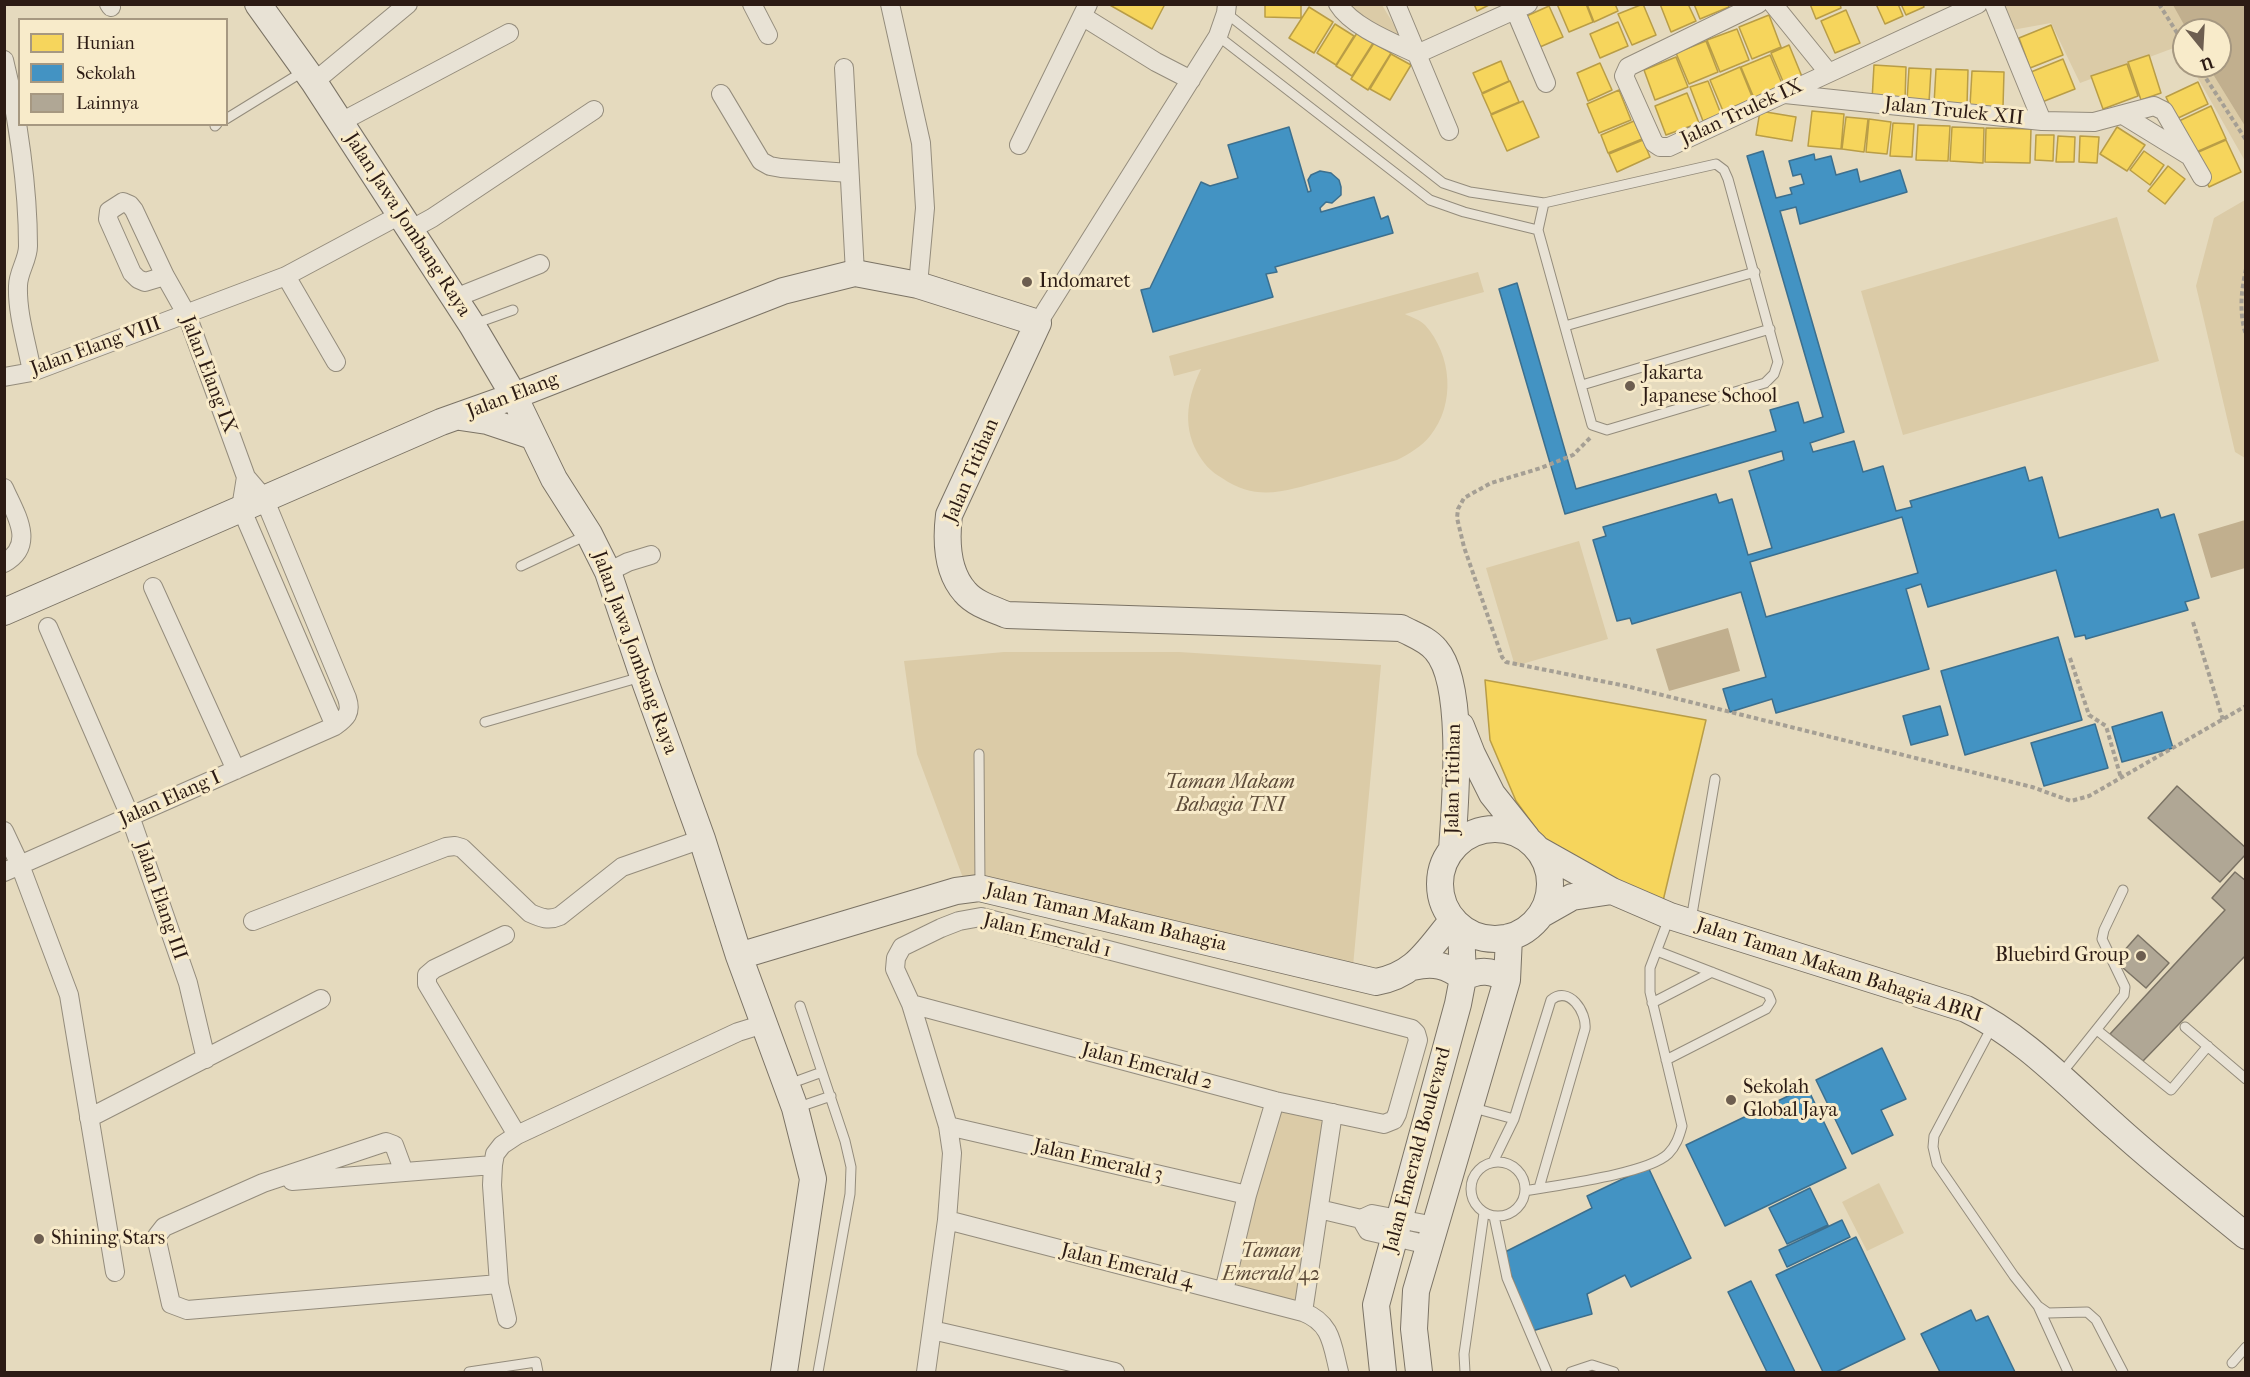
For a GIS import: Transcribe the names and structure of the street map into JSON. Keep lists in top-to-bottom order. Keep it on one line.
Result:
{"streets":{"main road":["Jalan Jawa Jombang Raya","Jalan Elang","Jalan Titihan","Jalan Taman Makam Bahagia","Jalan Taman Makam Bahagia ABRI","Jalan Emerald Boulevard"],"street":["Jalan Trulek XII","Jalan Trulek IX","Jalan Elang VIII","Jalan Elang IX","Jalan Elang I","Jalan Elang III","Jalan Emerald 1","Jalan Emerald 2","Jalan Emerald 3","Jalan Emerald 4"]},"crossings":[["Jalan Trulek XII","Jalan Trulek IX"],["Jalan Jawa Jombang Raya","Jalan Elang VIII"],["Jalan Jawa Jombang Raya","Jalan Elang"],["Jalan Jawa Jombang Raya","Jalan Taman Makam Bahagia"],["Jalan Elang VIII","Jalan Elang IX"],["Jalan Elang IX","Jalan Elang"],["Jalan Elang","Jalan Titihan"],["Jalan Titihan","Jalan Taman Makam Bahagia"],["Jalan Titihan","Jalan Taman Makam Bahagia ABRI"],["Jalan Titihan","Jalan Emerald Boulevard"],["Jalan Elang I","Jalan Elang III"],["Jalan Taman Makam Bahagia","Jalan Taman Makam Bahagia ABRI"],["Jalan Taman Makam Bahagia","Jalan Emerald Boulevard"],["Jalan Emerald 1","Jalan Emerald 2"],["Jalan Emerald 1","Jalan Emerald 3"],["Jalan Emerald 1","Jalan Emerald 4"],["Jalan Taman Makam Bahagia ABRI","Jalan Emerald Boulevard"]],"parks":["Taman Makam Bahagia TNI","Taman Emerald 42"],"places":["Indomaret","Jakarta Japanese School","Bluebird Group","Sekolah Global Jaya","Shining Stars"],"legend":["Hunian","Sekolah","Lainnya"],"north":"bottom"}
